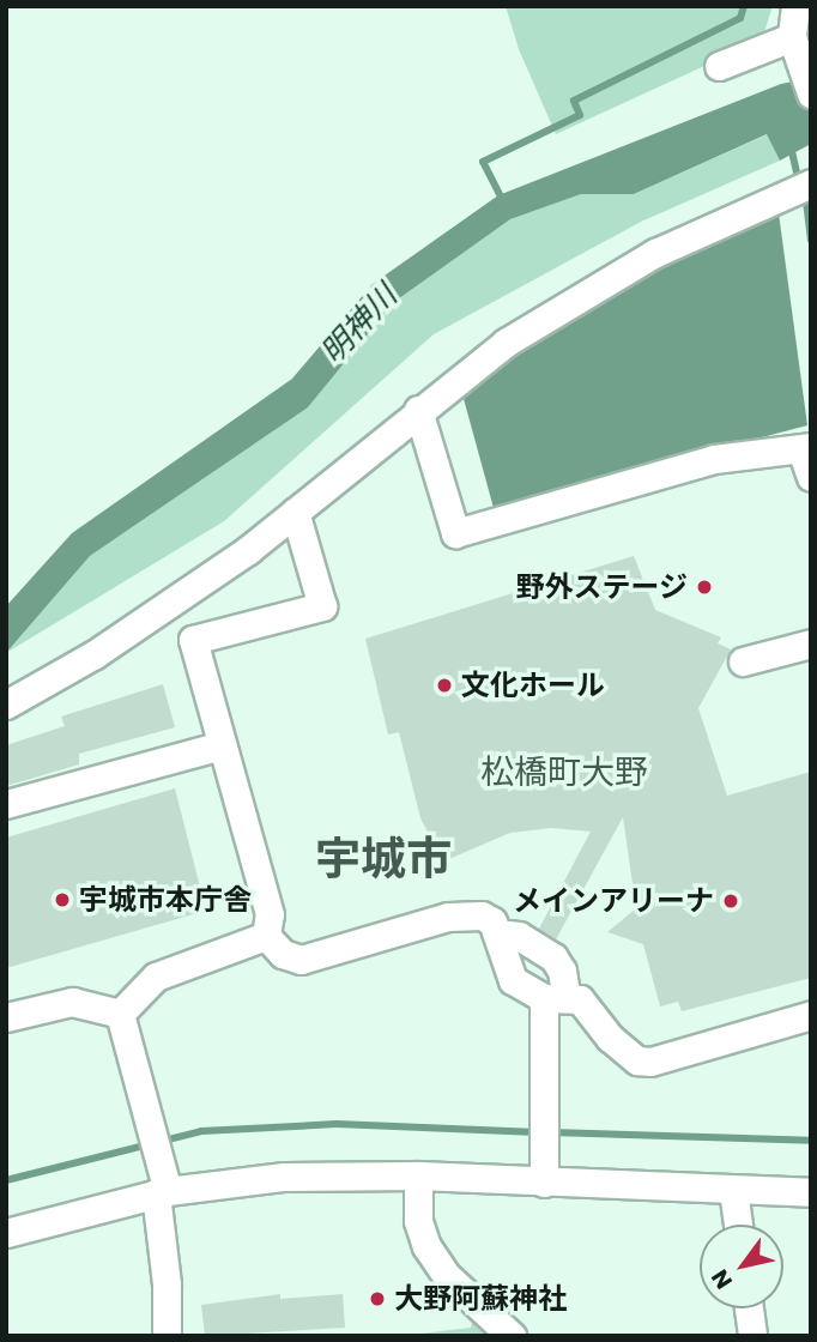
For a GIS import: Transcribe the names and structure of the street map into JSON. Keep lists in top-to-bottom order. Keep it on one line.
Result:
{"districts":["松橋町大野","宇城市"],"water":["明神川"],"places":["野外ステージ","文化ホール","宇城市本庁舎","メインアリーナ","大野阿蘇神社"],"north":"bottom left"}
